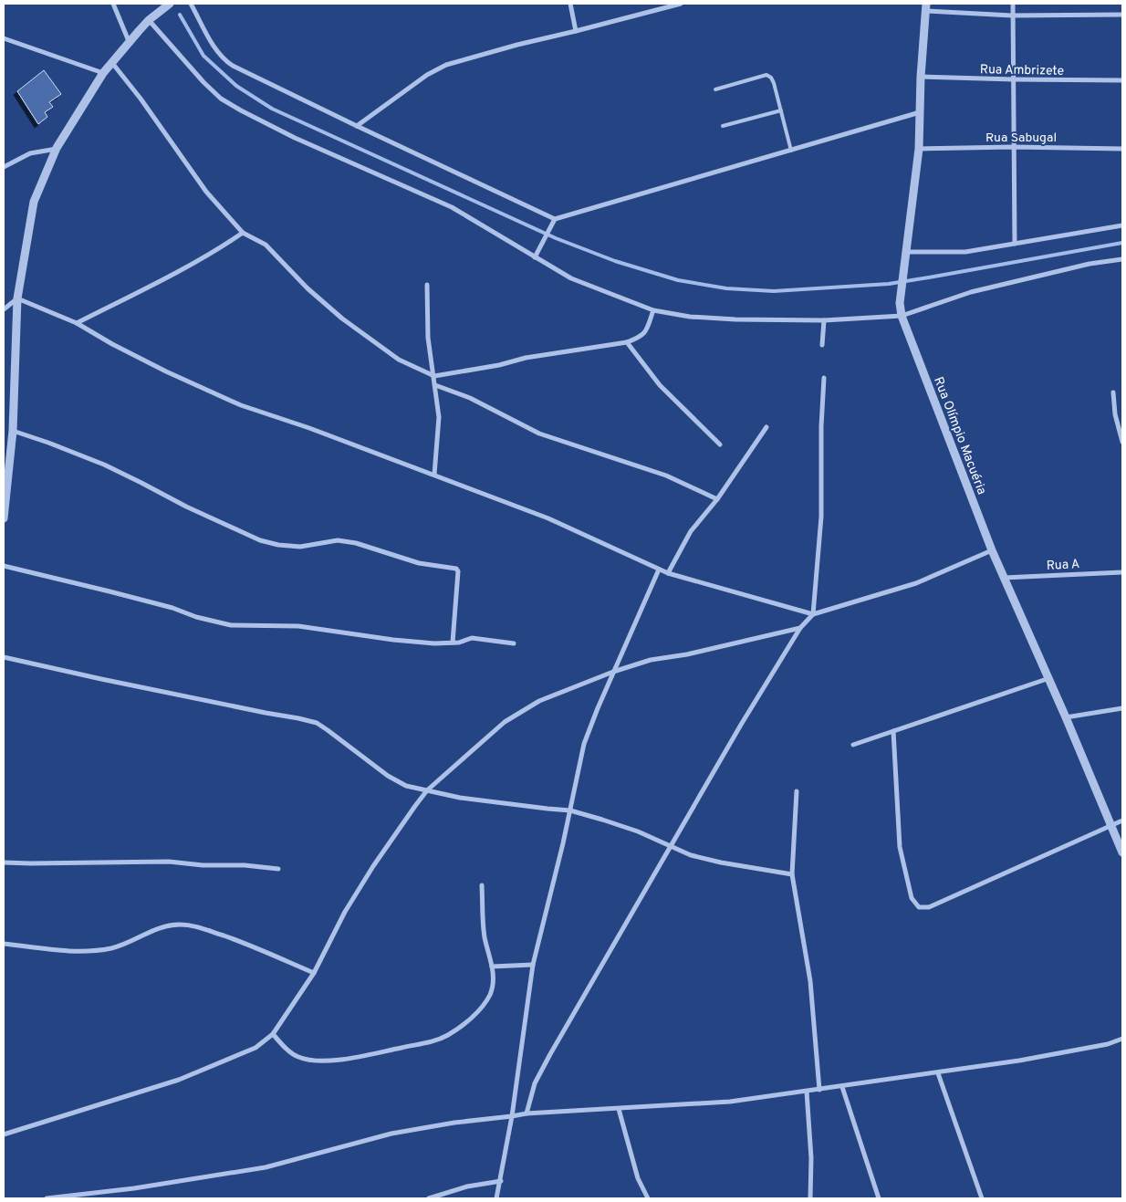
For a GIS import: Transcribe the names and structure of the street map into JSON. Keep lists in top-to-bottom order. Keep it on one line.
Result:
{"streets":{"street":["Rua Ambrizete","Rua Sabugal","Rua Olímpio Macuéria","Rua A"]},"crossings":[["Rua Ambrizete","Rua Olímpio Macuéria"],["Rua Sabugal","Rua Olímpio Macuéria"],["Rua Olímpio Macuéria","Rua A"]]}
